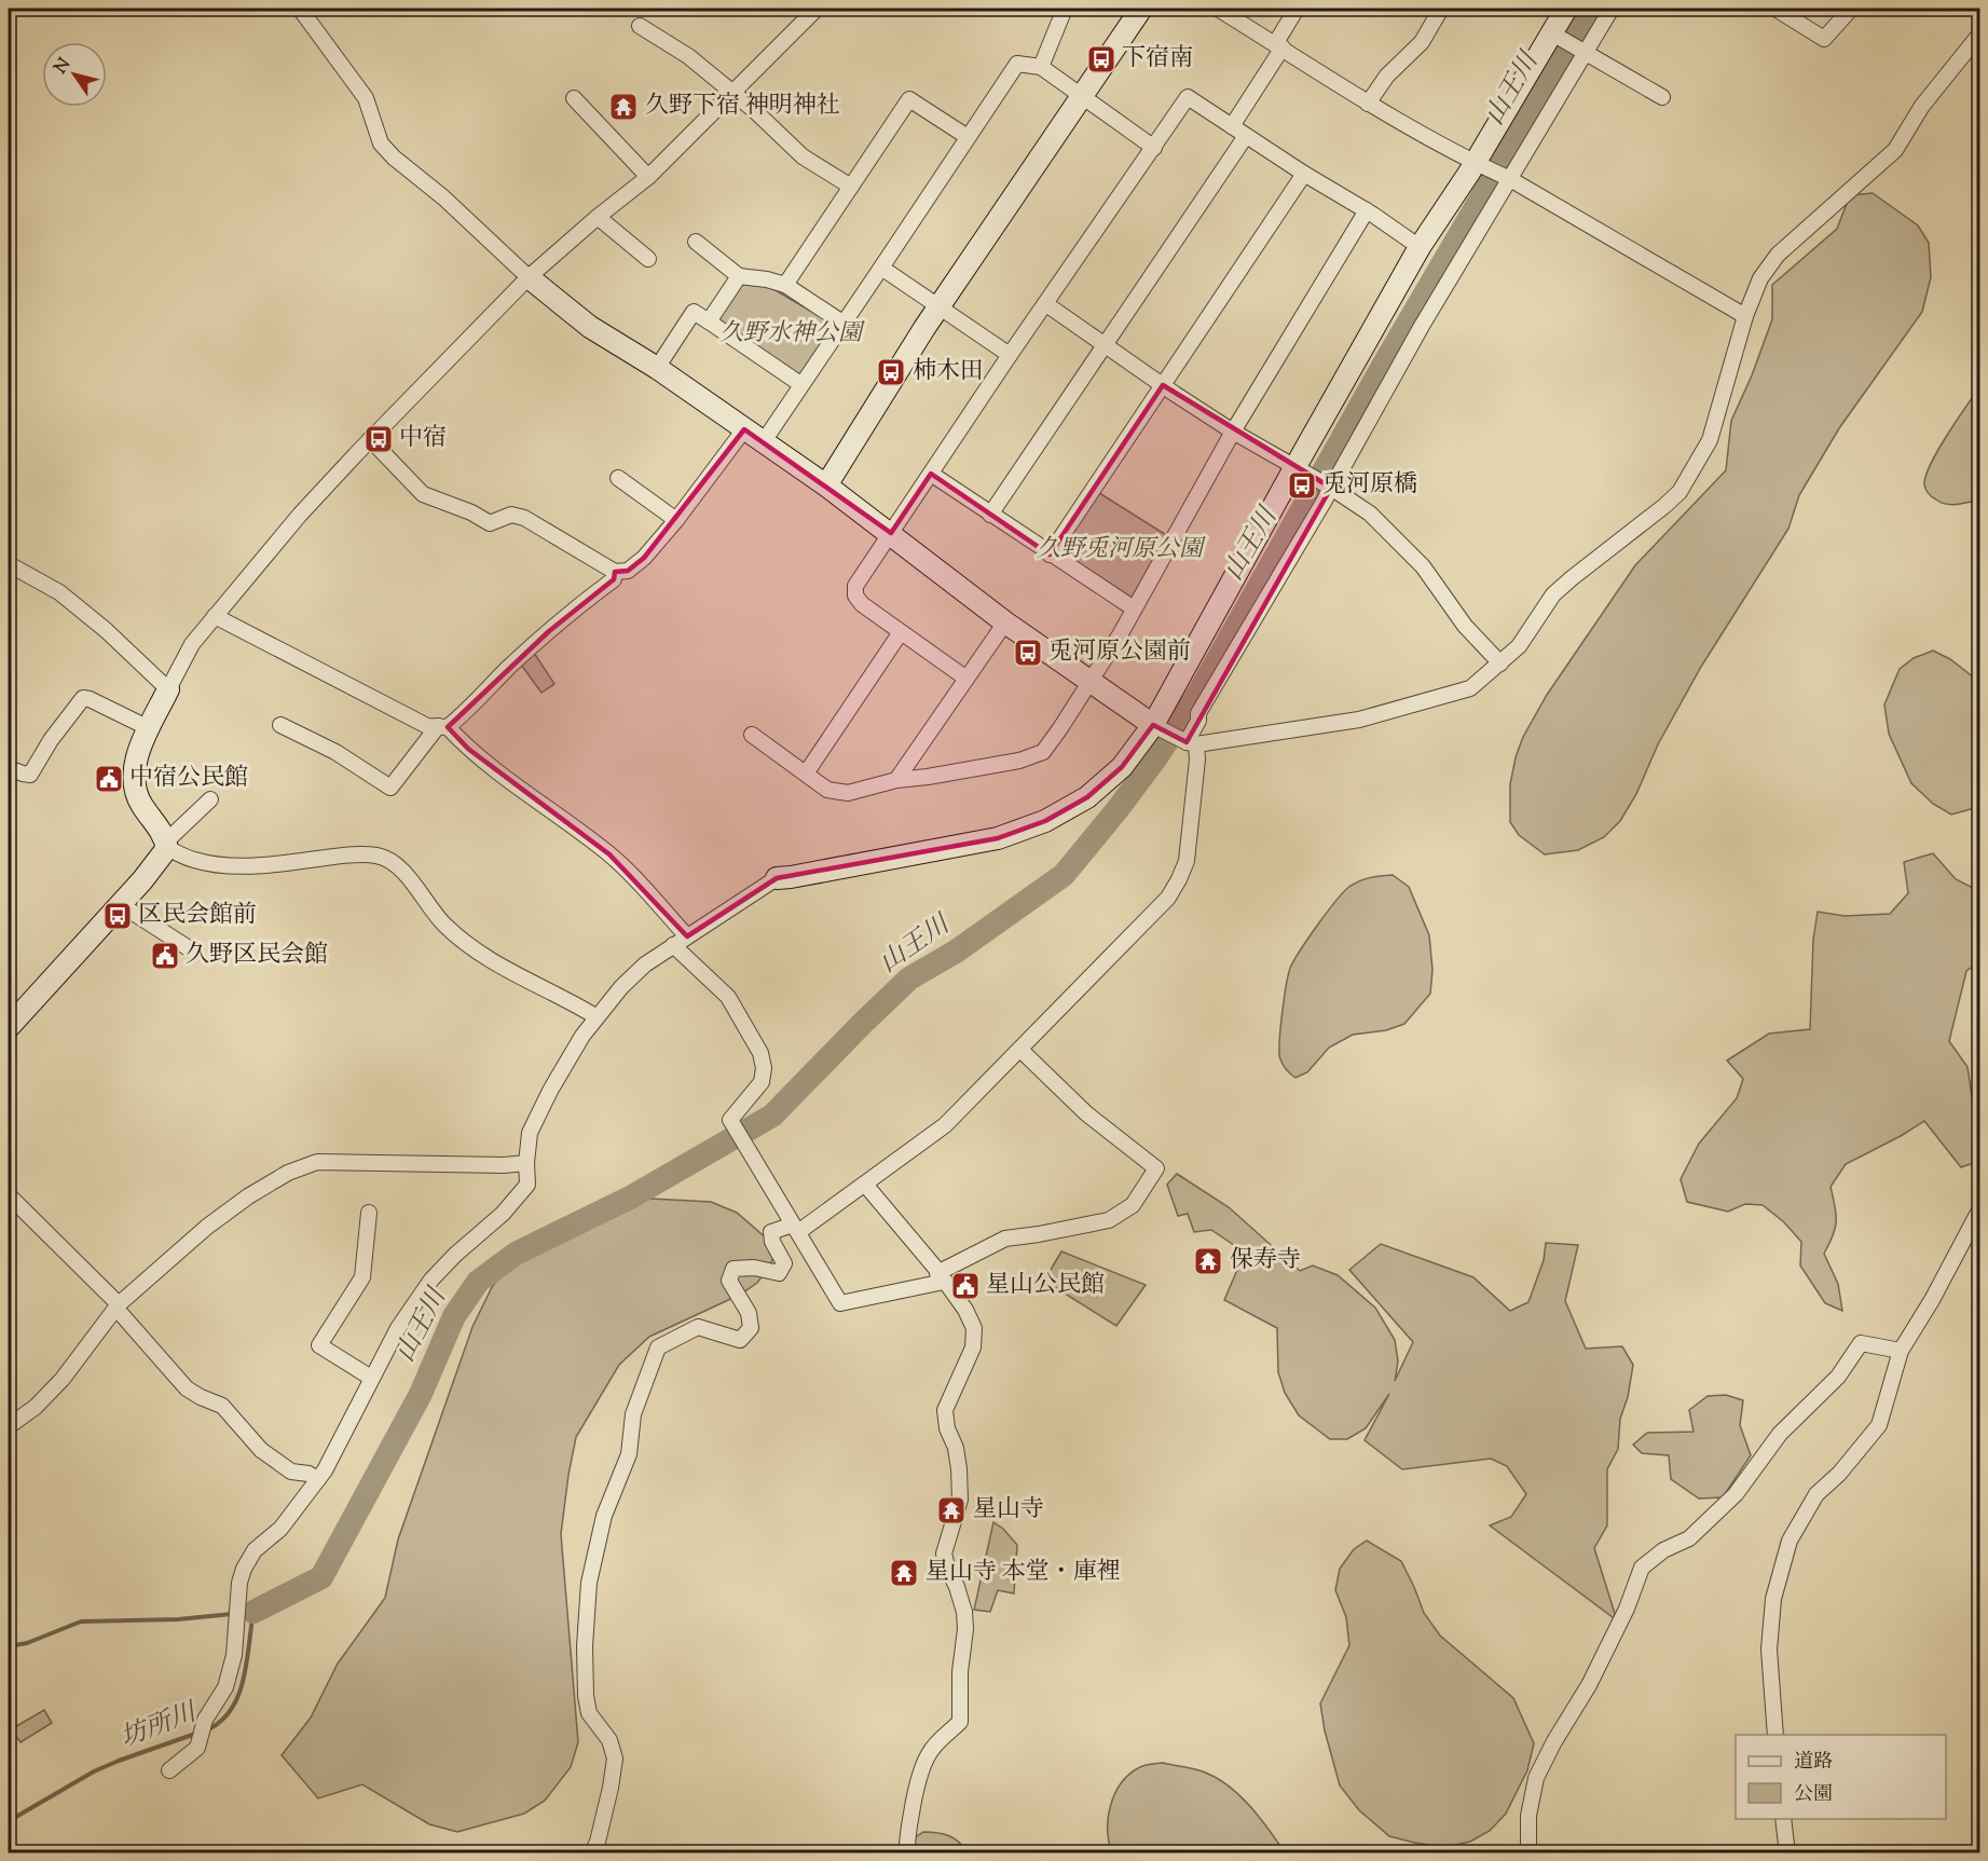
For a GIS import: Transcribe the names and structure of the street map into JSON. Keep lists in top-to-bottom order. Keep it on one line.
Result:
{"water":["山王川","坊所川"],"parks":["久野水神公園","久野兎河原公園"],"places":{"bus stop":["下宿南","柿木田","中宿","兎河原橋","兎河原公園前","区民会館前"],"temple":["久野下宿 神明神社","保寿寺","星山寺","星山寺 本堂・庫裡"],"public building":["中宿公民館","久野区民会館","星山公民館"]},"legend":["道路","公園"],"north":"top left"}
